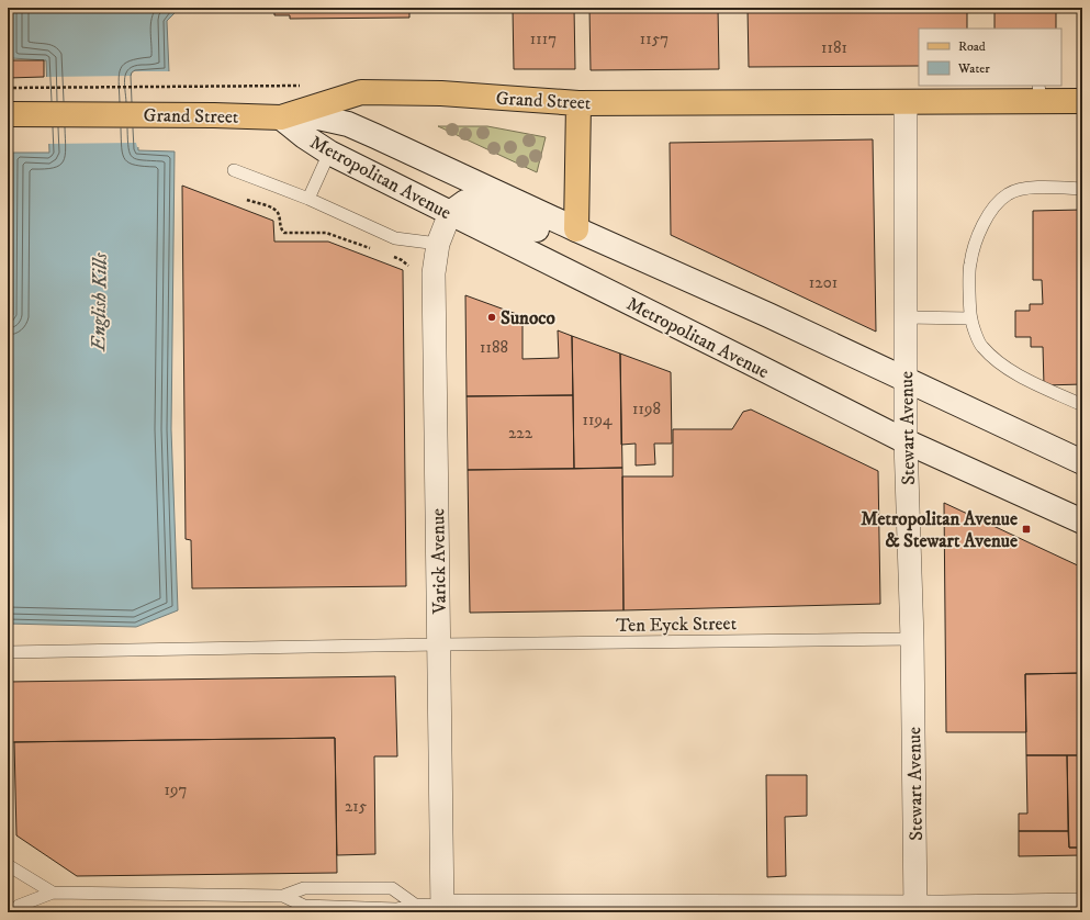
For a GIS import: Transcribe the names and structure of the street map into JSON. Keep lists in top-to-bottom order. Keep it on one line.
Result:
{"streets":{"main road":["Grand Street","Metropolitan Avenue"],"street":["Stewart Avenue","Varick Avenue"],"lane":["Ten Eyck Street"]},"crossings":[["Grand Street","Metropolitan Avenue"],["Grand Street","Stewart Avenue"],["Metropolitan Avenue","Stewart Avenue"],["Metropolitan Avenue","Varick Avenue"],["Stewart Avenue","Ten Eyck Street"],["Varick Avenue","Ten Eyck Street"]],"water":["English Kills"],"places":{"other":["Sunoco"],"transit":["Metropolitan Avenue & Stewart Avenue"]},"house_numbers":["1117","1157","1181","1201","1188","1198","1194","222","197","215"],"legend":["Road","Water"]}
